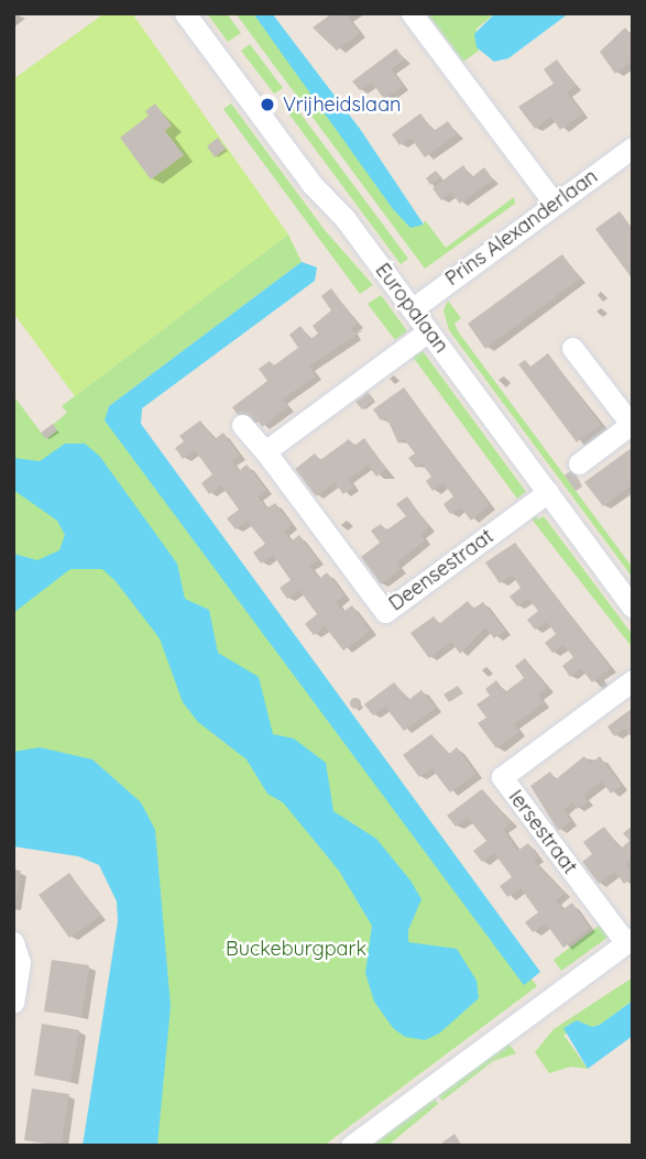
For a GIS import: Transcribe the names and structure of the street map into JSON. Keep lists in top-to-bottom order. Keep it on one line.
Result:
{"streets":{"street":["Prins Alexanderlaan","Europalaan","Deensestraat","Iersestraat"]},"crossings":[["Prins Alexanderlaan","Europalaan"],["Europalaan","Deensestraat"]],"parks":["Buckeburgpark"],"places":["Vrijheidslaan"]}
